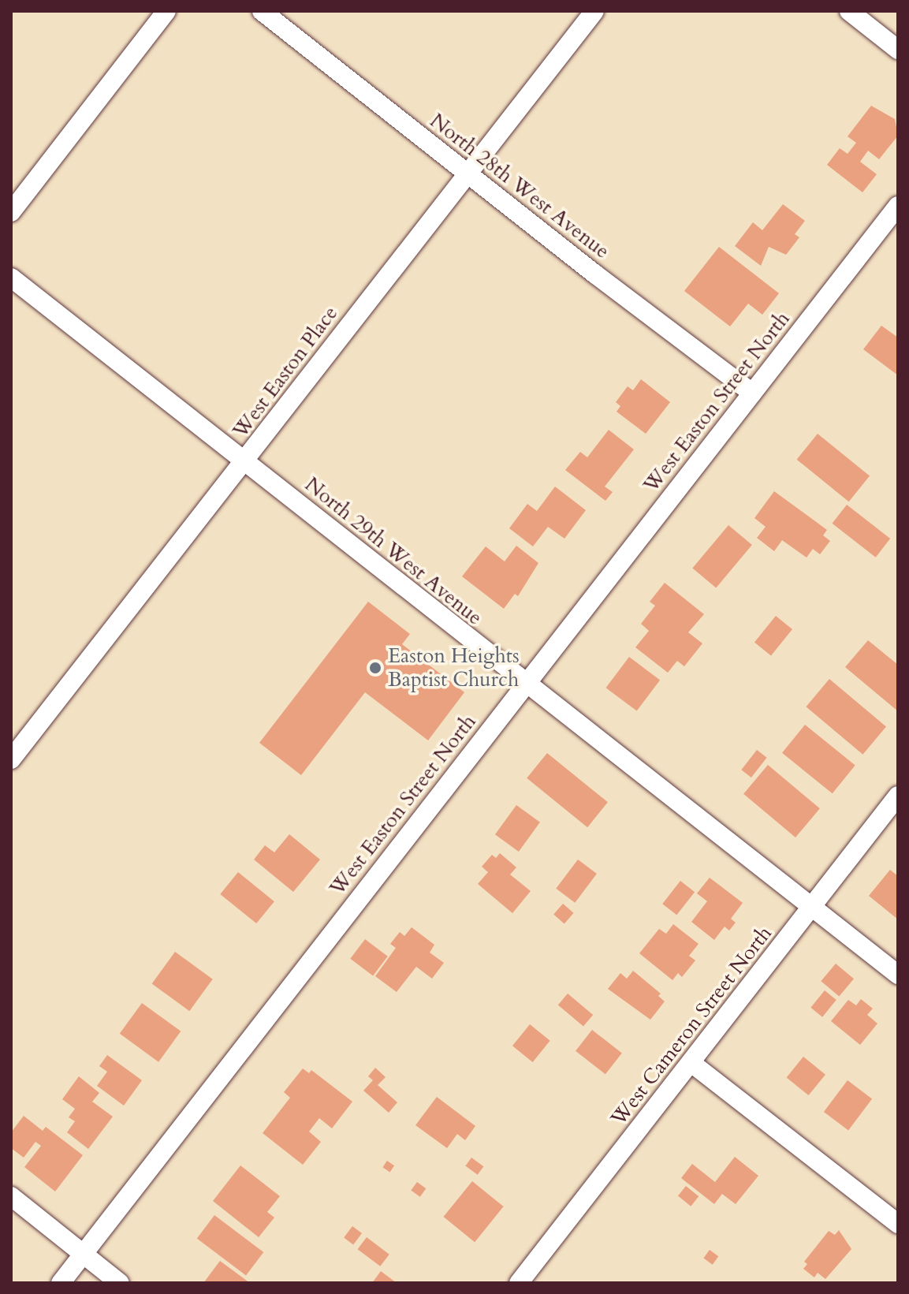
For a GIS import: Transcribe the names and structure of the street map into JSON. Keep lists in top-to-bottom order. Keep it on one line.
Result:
{"streets":{"street":["North 28th West Avenue","West Easton Place","West Easton Street North","North 29th West Avenue","West Cameron Street North"]},"crossings":[["North 28th West Avenue","West Easton Place"],["North 28th West Avenue","West Easton Street North"],["West Easton Place","North 29th West Avenue"],["West Easton Street North","North 29th West Avenue"],["North 29th West Avenue","West Cameron Street North"]],"places":["Easton Heights Baptist Church"]}
